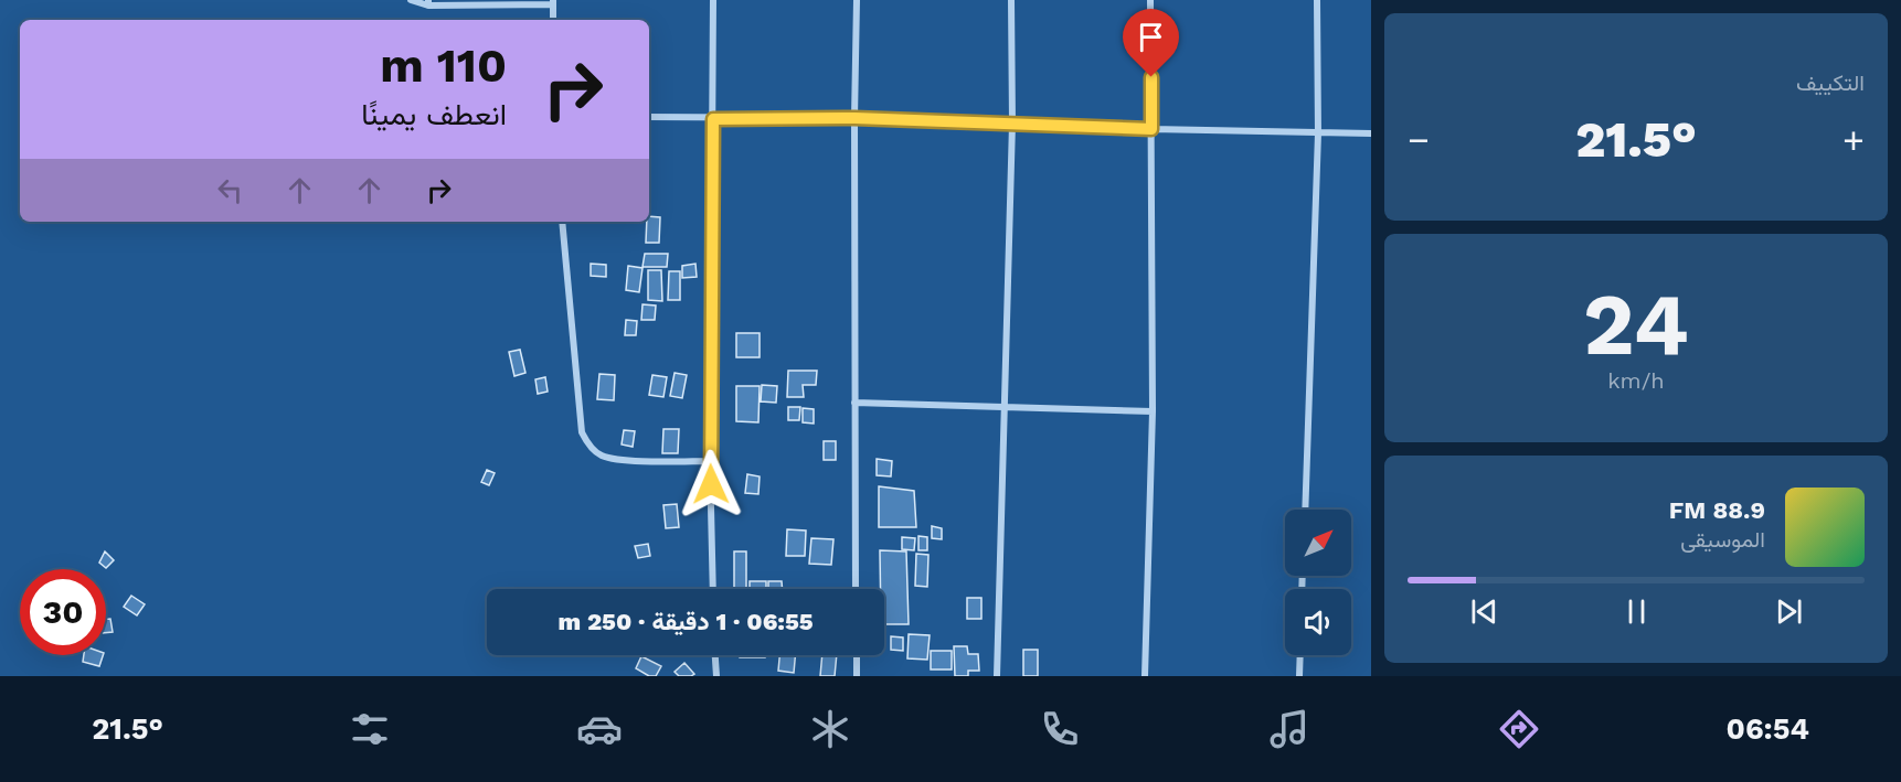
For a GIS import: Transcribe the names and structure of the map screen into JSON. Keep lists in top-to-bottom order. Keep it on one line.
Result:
{"north":"top right","page":{"tile":["التكييف",["24","km/h"]],"turn":["110 m","انعطف يمينًا"],"heat":["−","21.5°","+"],"song":["88.9 FM","الموسيقى"],"limit":"30","trip":"06:55 · 1 دقيقة · 250 m","tabs":["06:54","21.5°"]}}
